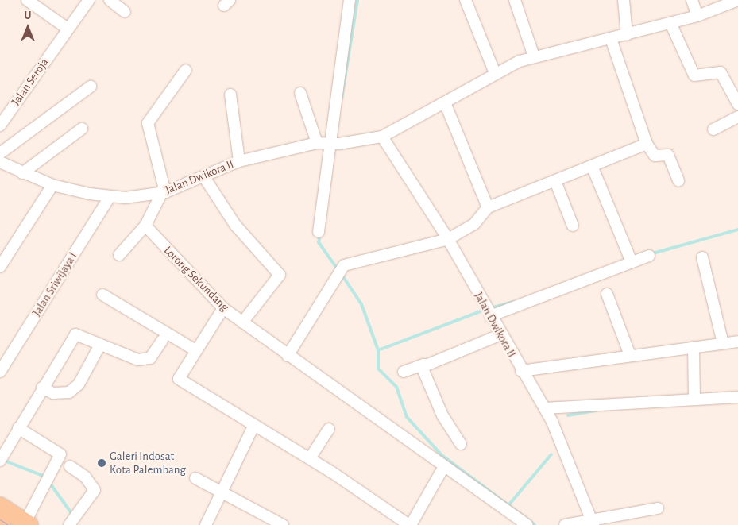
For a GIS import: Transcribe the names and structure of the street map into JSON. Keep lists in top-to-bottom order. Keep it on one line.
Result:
{"streets":{"street":["Jalan Seroja","Jalan Dwikora II","Lorong Sekundang","Jalan Sriwijaya I"]},"crossings":[["Jalan Dwikora II","Jalan Sriwijaya I"]],"places":["Galeri Indosat Kota Palembang"],"north":"top"}
